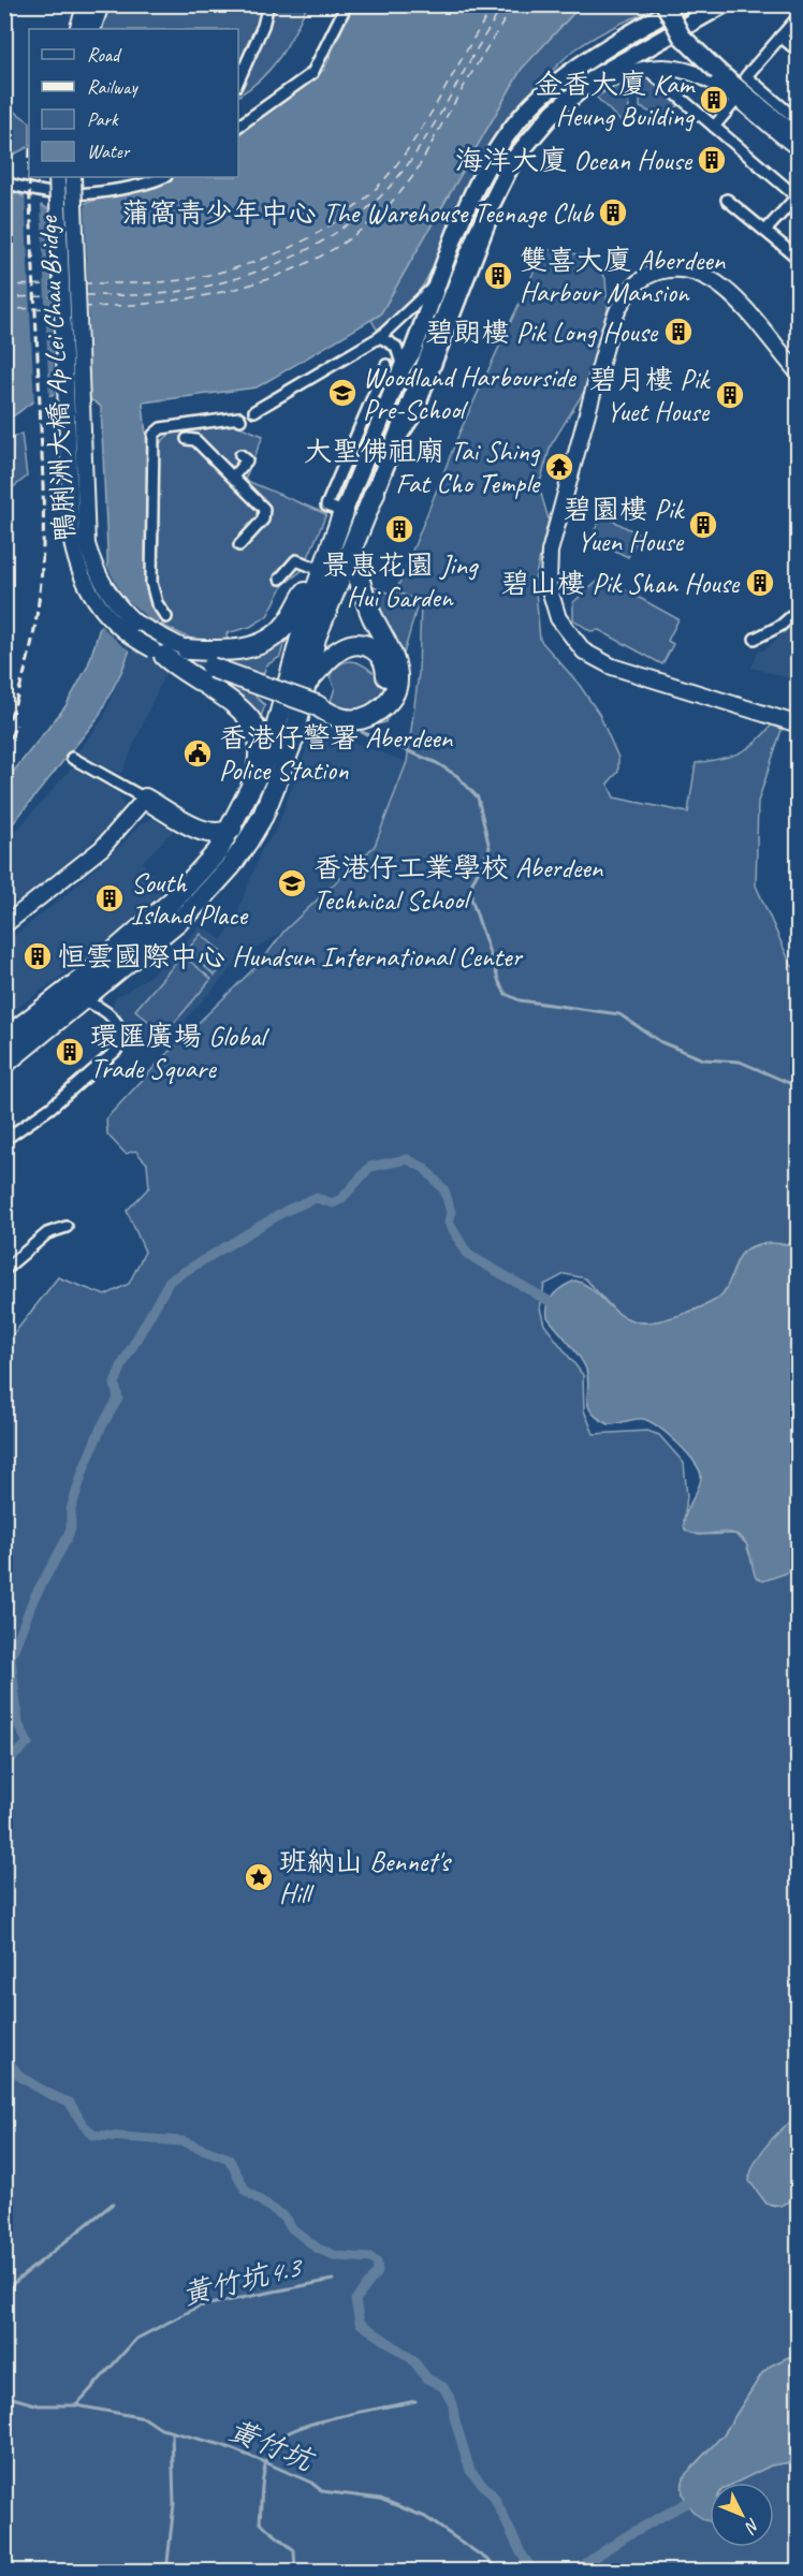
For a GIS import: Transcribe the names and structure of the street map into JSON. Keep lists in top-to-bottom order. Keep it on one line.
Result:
{"streets":{"main road":["鴨脷洲大橋 Ap Lei Chau Bridge"]},"water":["黃竹坑4.3","黃竹坑"],"places":{"building":["金香大廈 Kam Heung Building","海洋大廈 Ocean House","蒲窩青少年中心 The Warehouse Teenage Club","雙喜大廈 Aberdeen Harbour Mansion","碧朗樓 Pik Long House","碧月樓 Pik Yuet House","碧園樓 Pik Yuen House","景惠花園 Jing Hui Garden","碧山樓 Pik Shan House","South Island Place","恒雲國際中心 Hundsun International Center","環匯廣場 Global Trade Square"],"school or university":["Woodland Harbourside Pre-School","香港仔工業學校 Aberdeen Technical School"],"temple":["大聖佛祖廟 Tai Shing Fat Cho Temple"],"public building":["香港仔警署 Aberdeen Police Station"],"place":["班納山 Bennet's Hill"]},"legend":["Road","Railway","Park","Water"],"north":"bottom right"}
